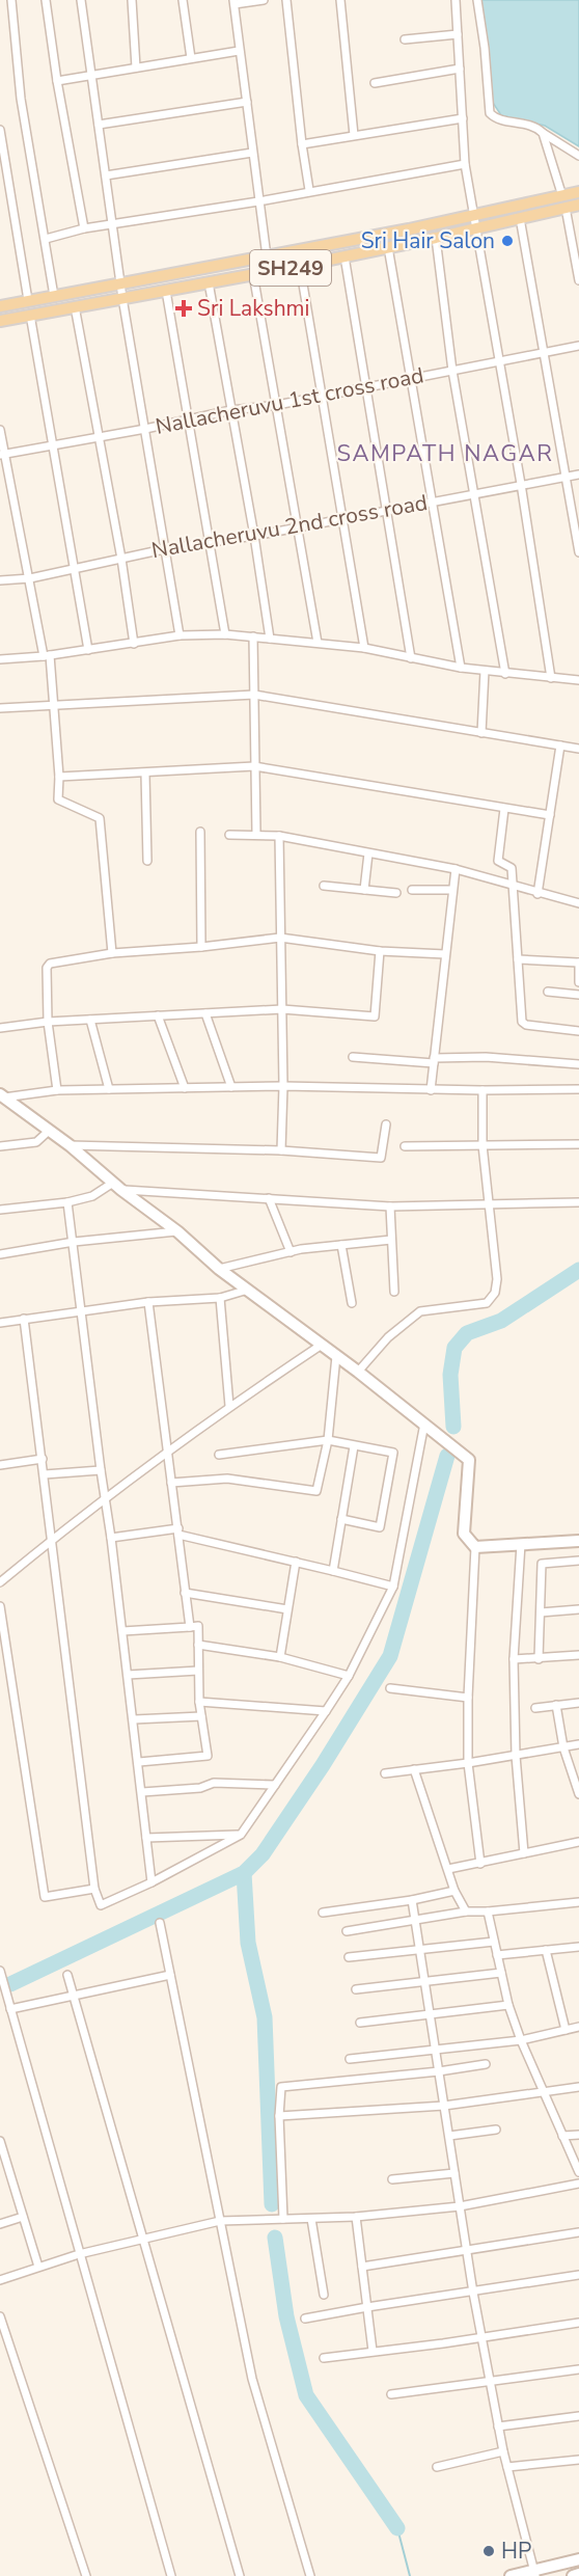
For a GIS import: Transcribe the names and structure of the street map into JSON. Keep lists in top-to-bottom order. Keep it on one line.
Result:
{"streets":{"main road":["SH249"],"street":["Nallacheruvu 1st cross road","Nallacheruvu 2nd cross road"]},"districts":["SAMPATH NAGAR"],"places":{"other":["Sri Hair Salon","HP"],"health":["Sri Lakshmi"]}}
